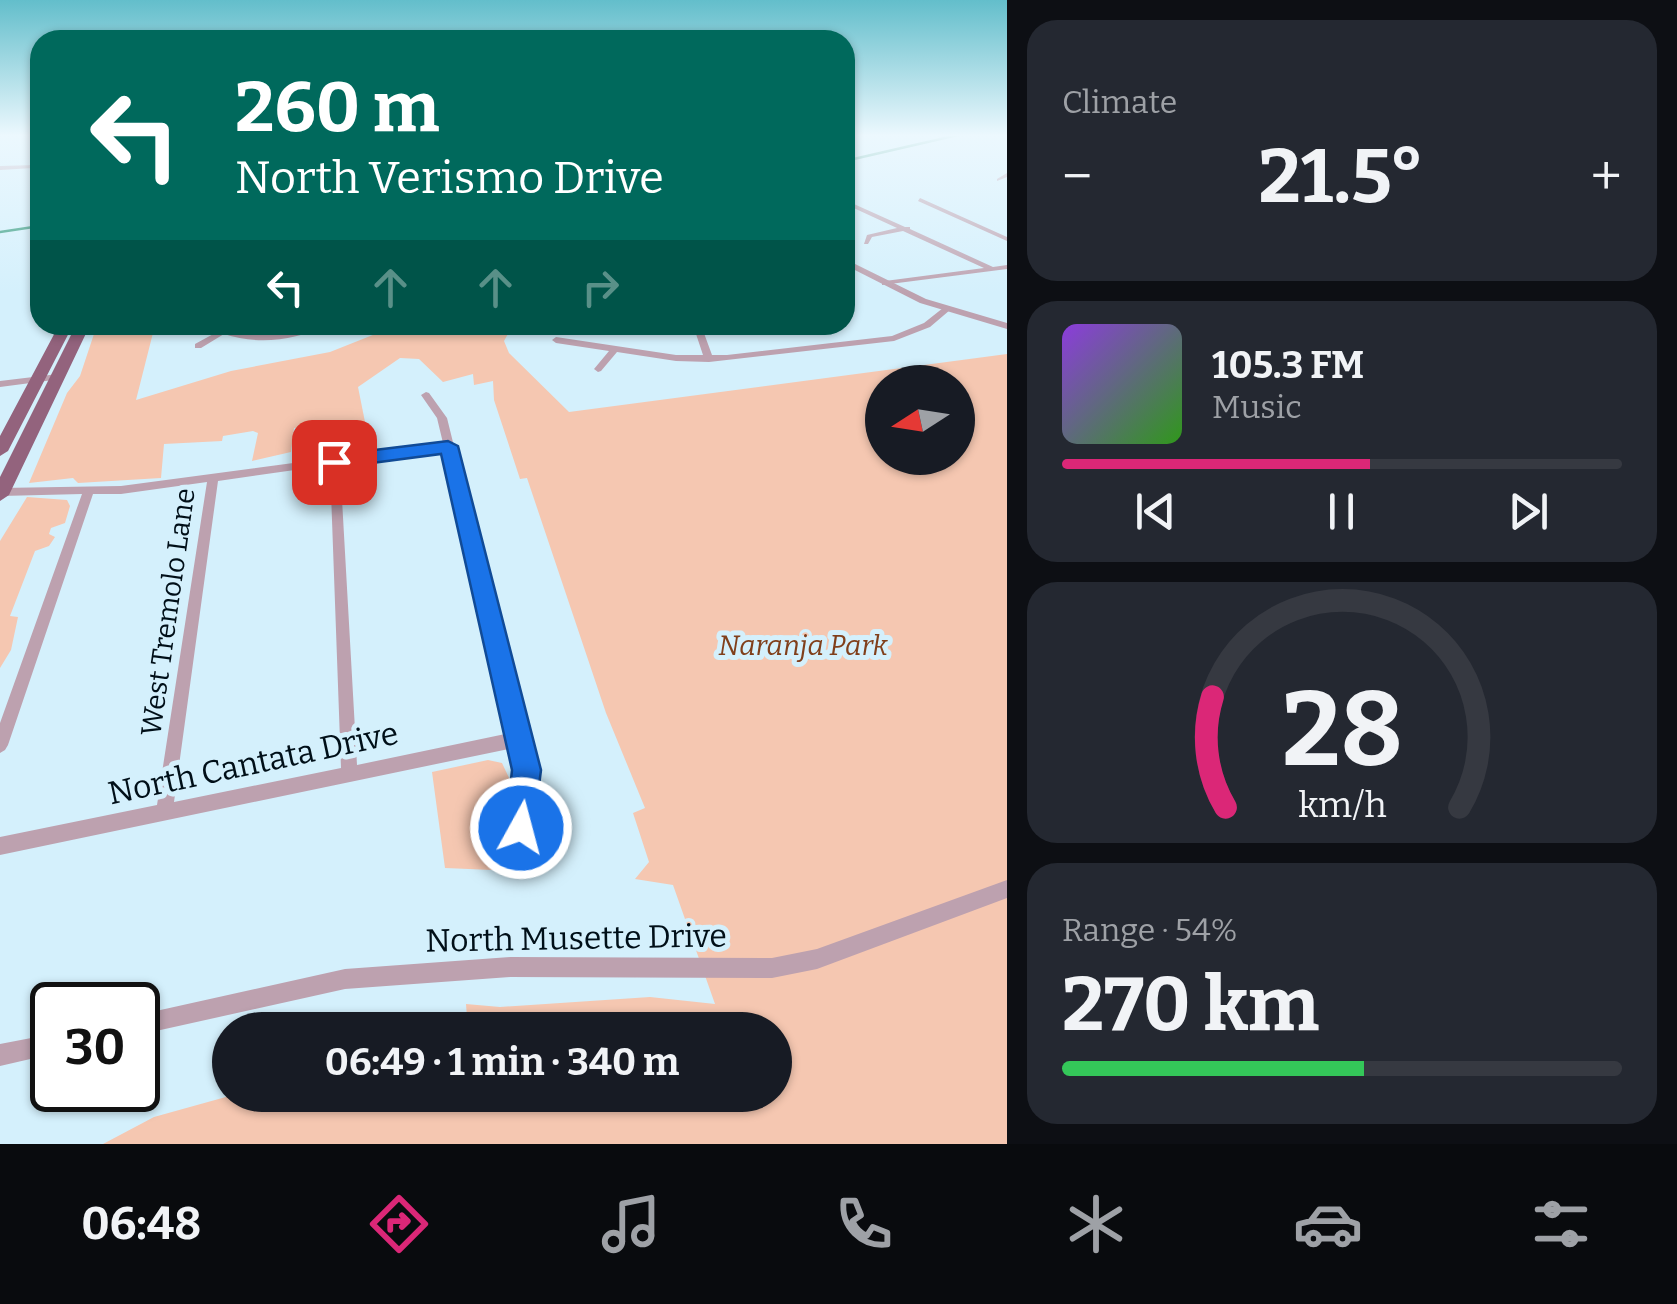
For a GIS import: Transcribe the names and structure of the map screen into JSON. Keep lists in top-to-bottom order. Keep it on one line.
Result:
{"streets":{"street":["West Tremolo Lane","North Cantata Drive","North Musette Drive"]},"crossings":[["West Tremolo Lane","North Cantata Drive"]],"parks":["Naranja Park"],"north":"left","page":{"tile":["Climate",["Range · 54%","270 km"]],"turn":["260 m","North Verismo Drive"],"heat":["−","21.5°","+"],"song":["105.3 FM","Music"],"limit":"30","trip":"06:49 · 1 min · 340 m","tabs":"06:48","gauge":["28","km/h"]}}
